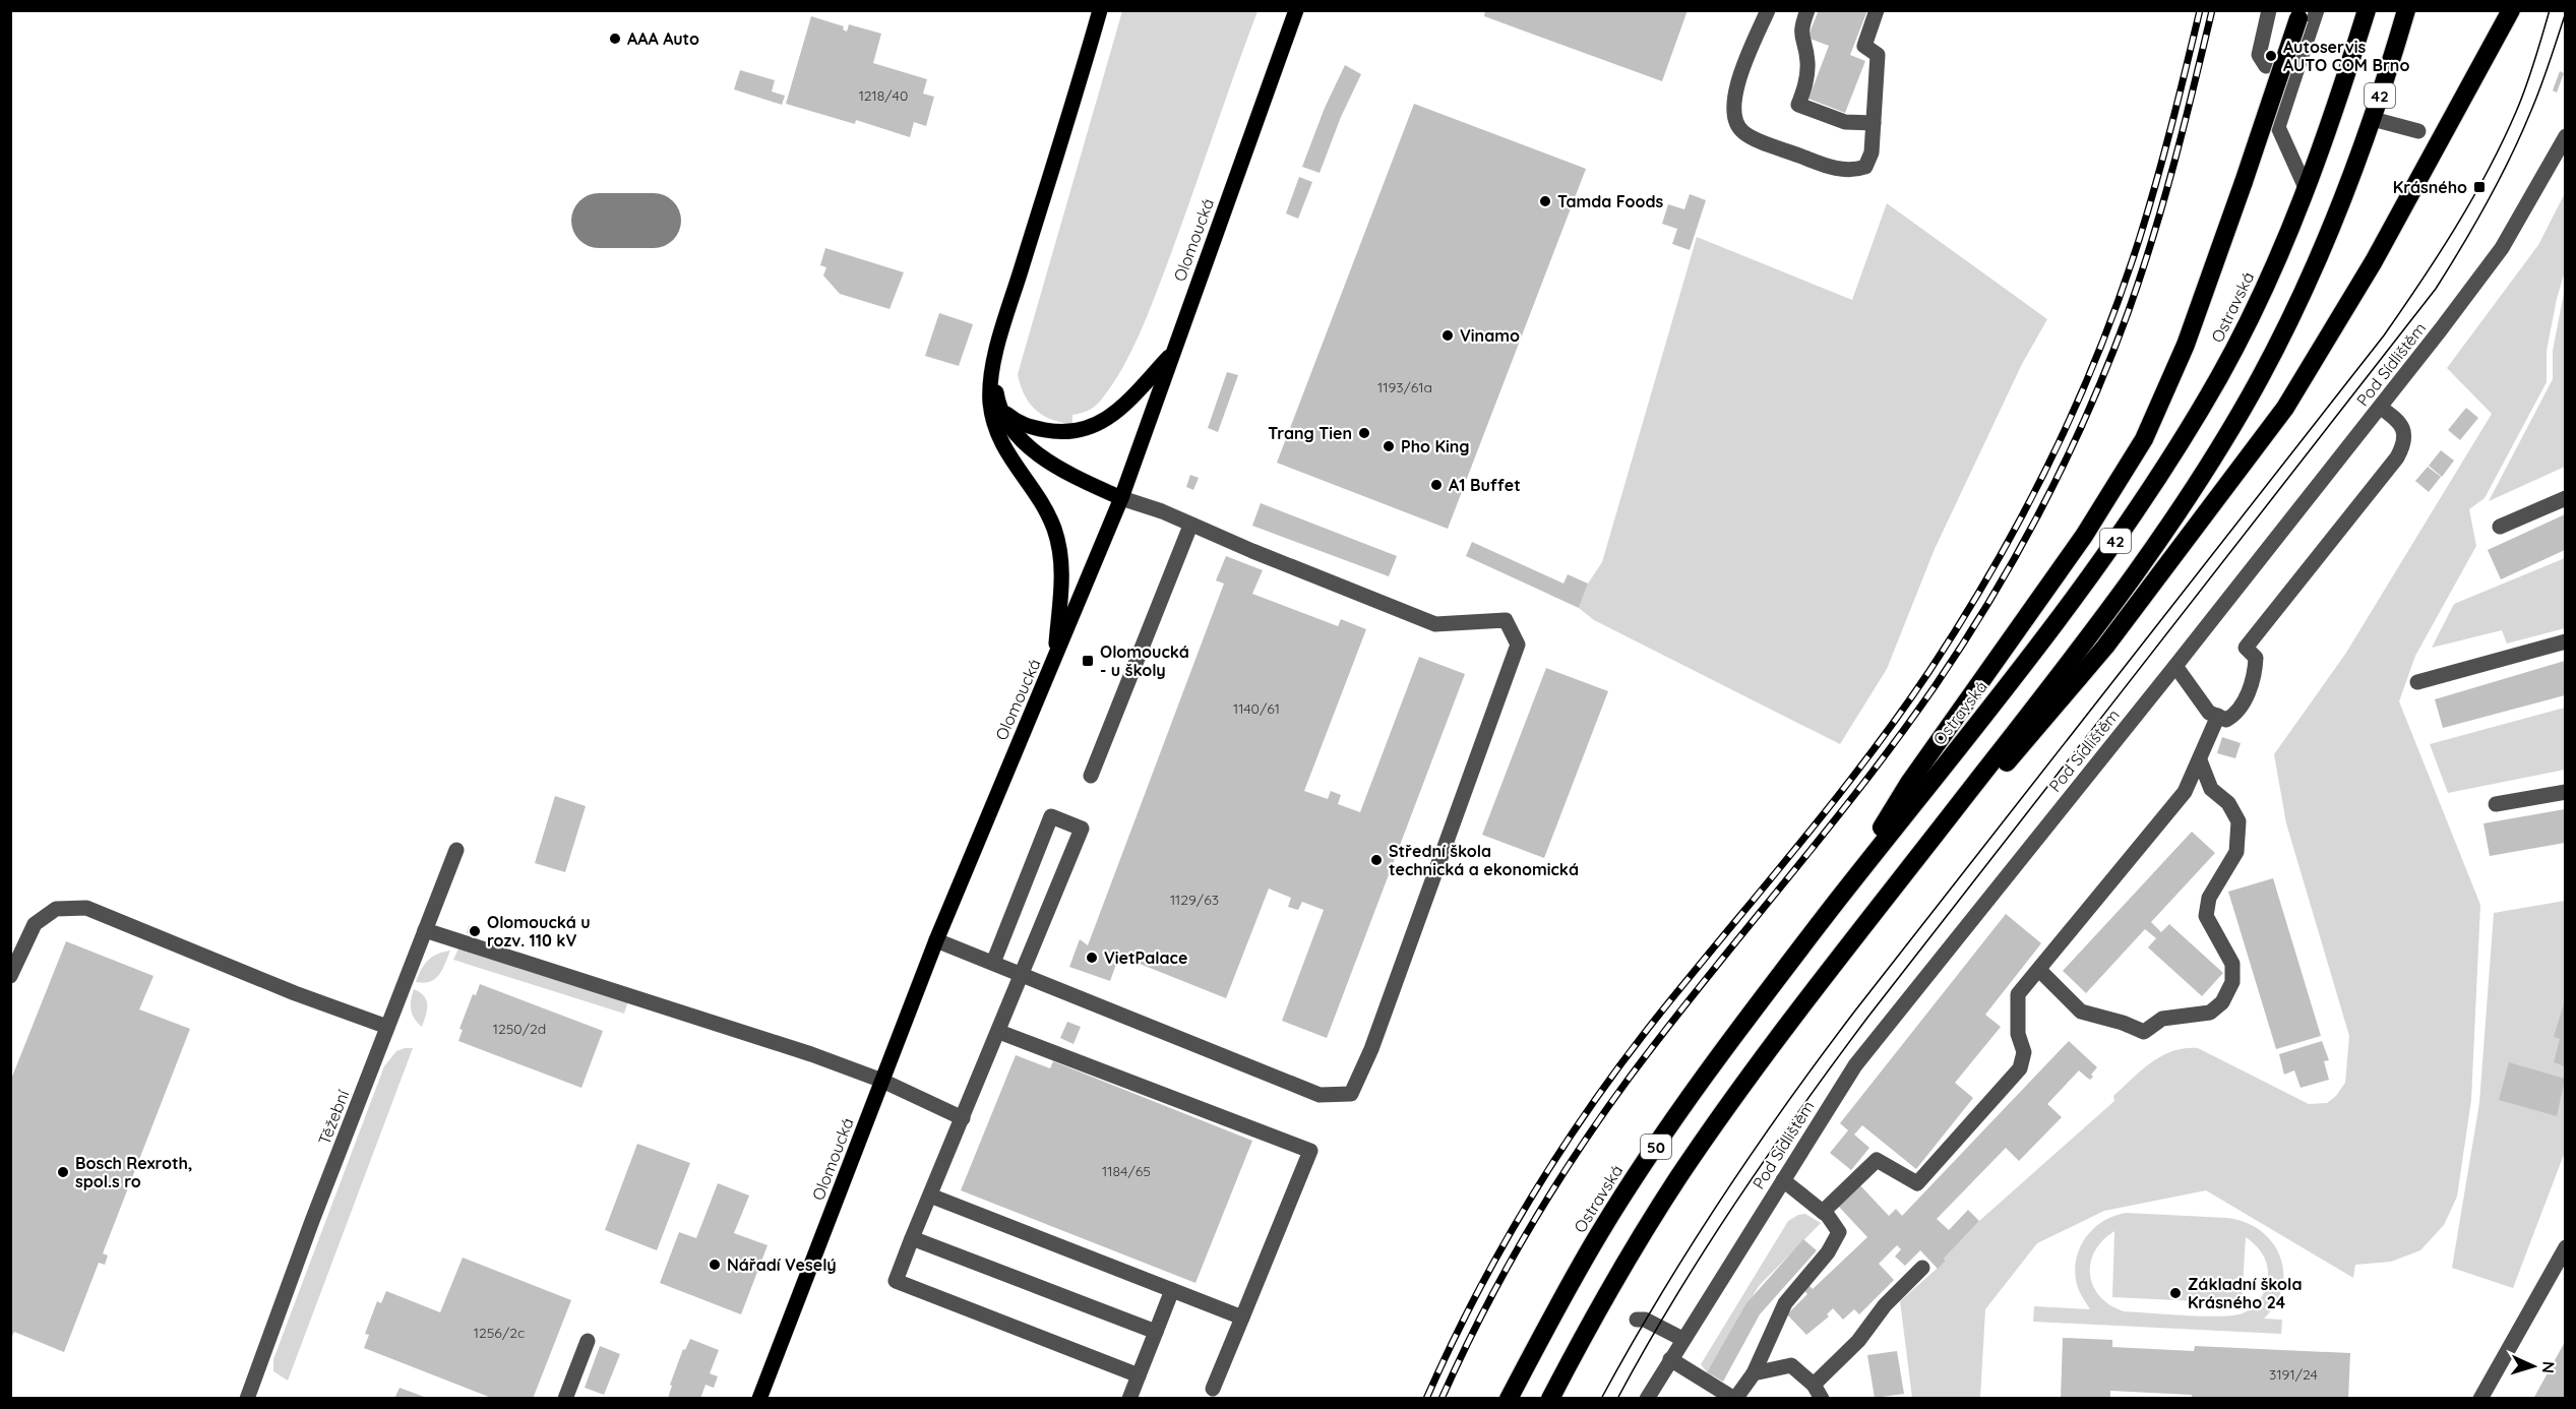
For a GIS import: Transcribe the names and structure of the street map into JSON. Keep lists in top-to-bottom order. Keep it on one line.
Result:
{"streets":{"highway":["42","Ostravská","50"],"main road":["Olomoucká"],"street":["Pod Sídlištěm","Těžební"]},"crossings":[["42","Ostravská"],["42","50"]],"places":{"other":["AAA Auto","Autoservis AUTO COM Brno","Tamda Foods","Vinamo","Trang Tien","Pho King","A1 Buffet","Střední škola technická a ekonomická","Olomoucká u rozv. 110 kV","VietPalace","Bosch Rexroth, spol.s ro","Nářadí Veselý","Základní škola Krásného 24"],"transit":["Krásného","Olomoucká - u školy"]},"house_numbers":["1218/40","1193/61a","1140/61","1129/63","1250/2d","1184/65","1256/2c","3191/24"],"north":"right"}
